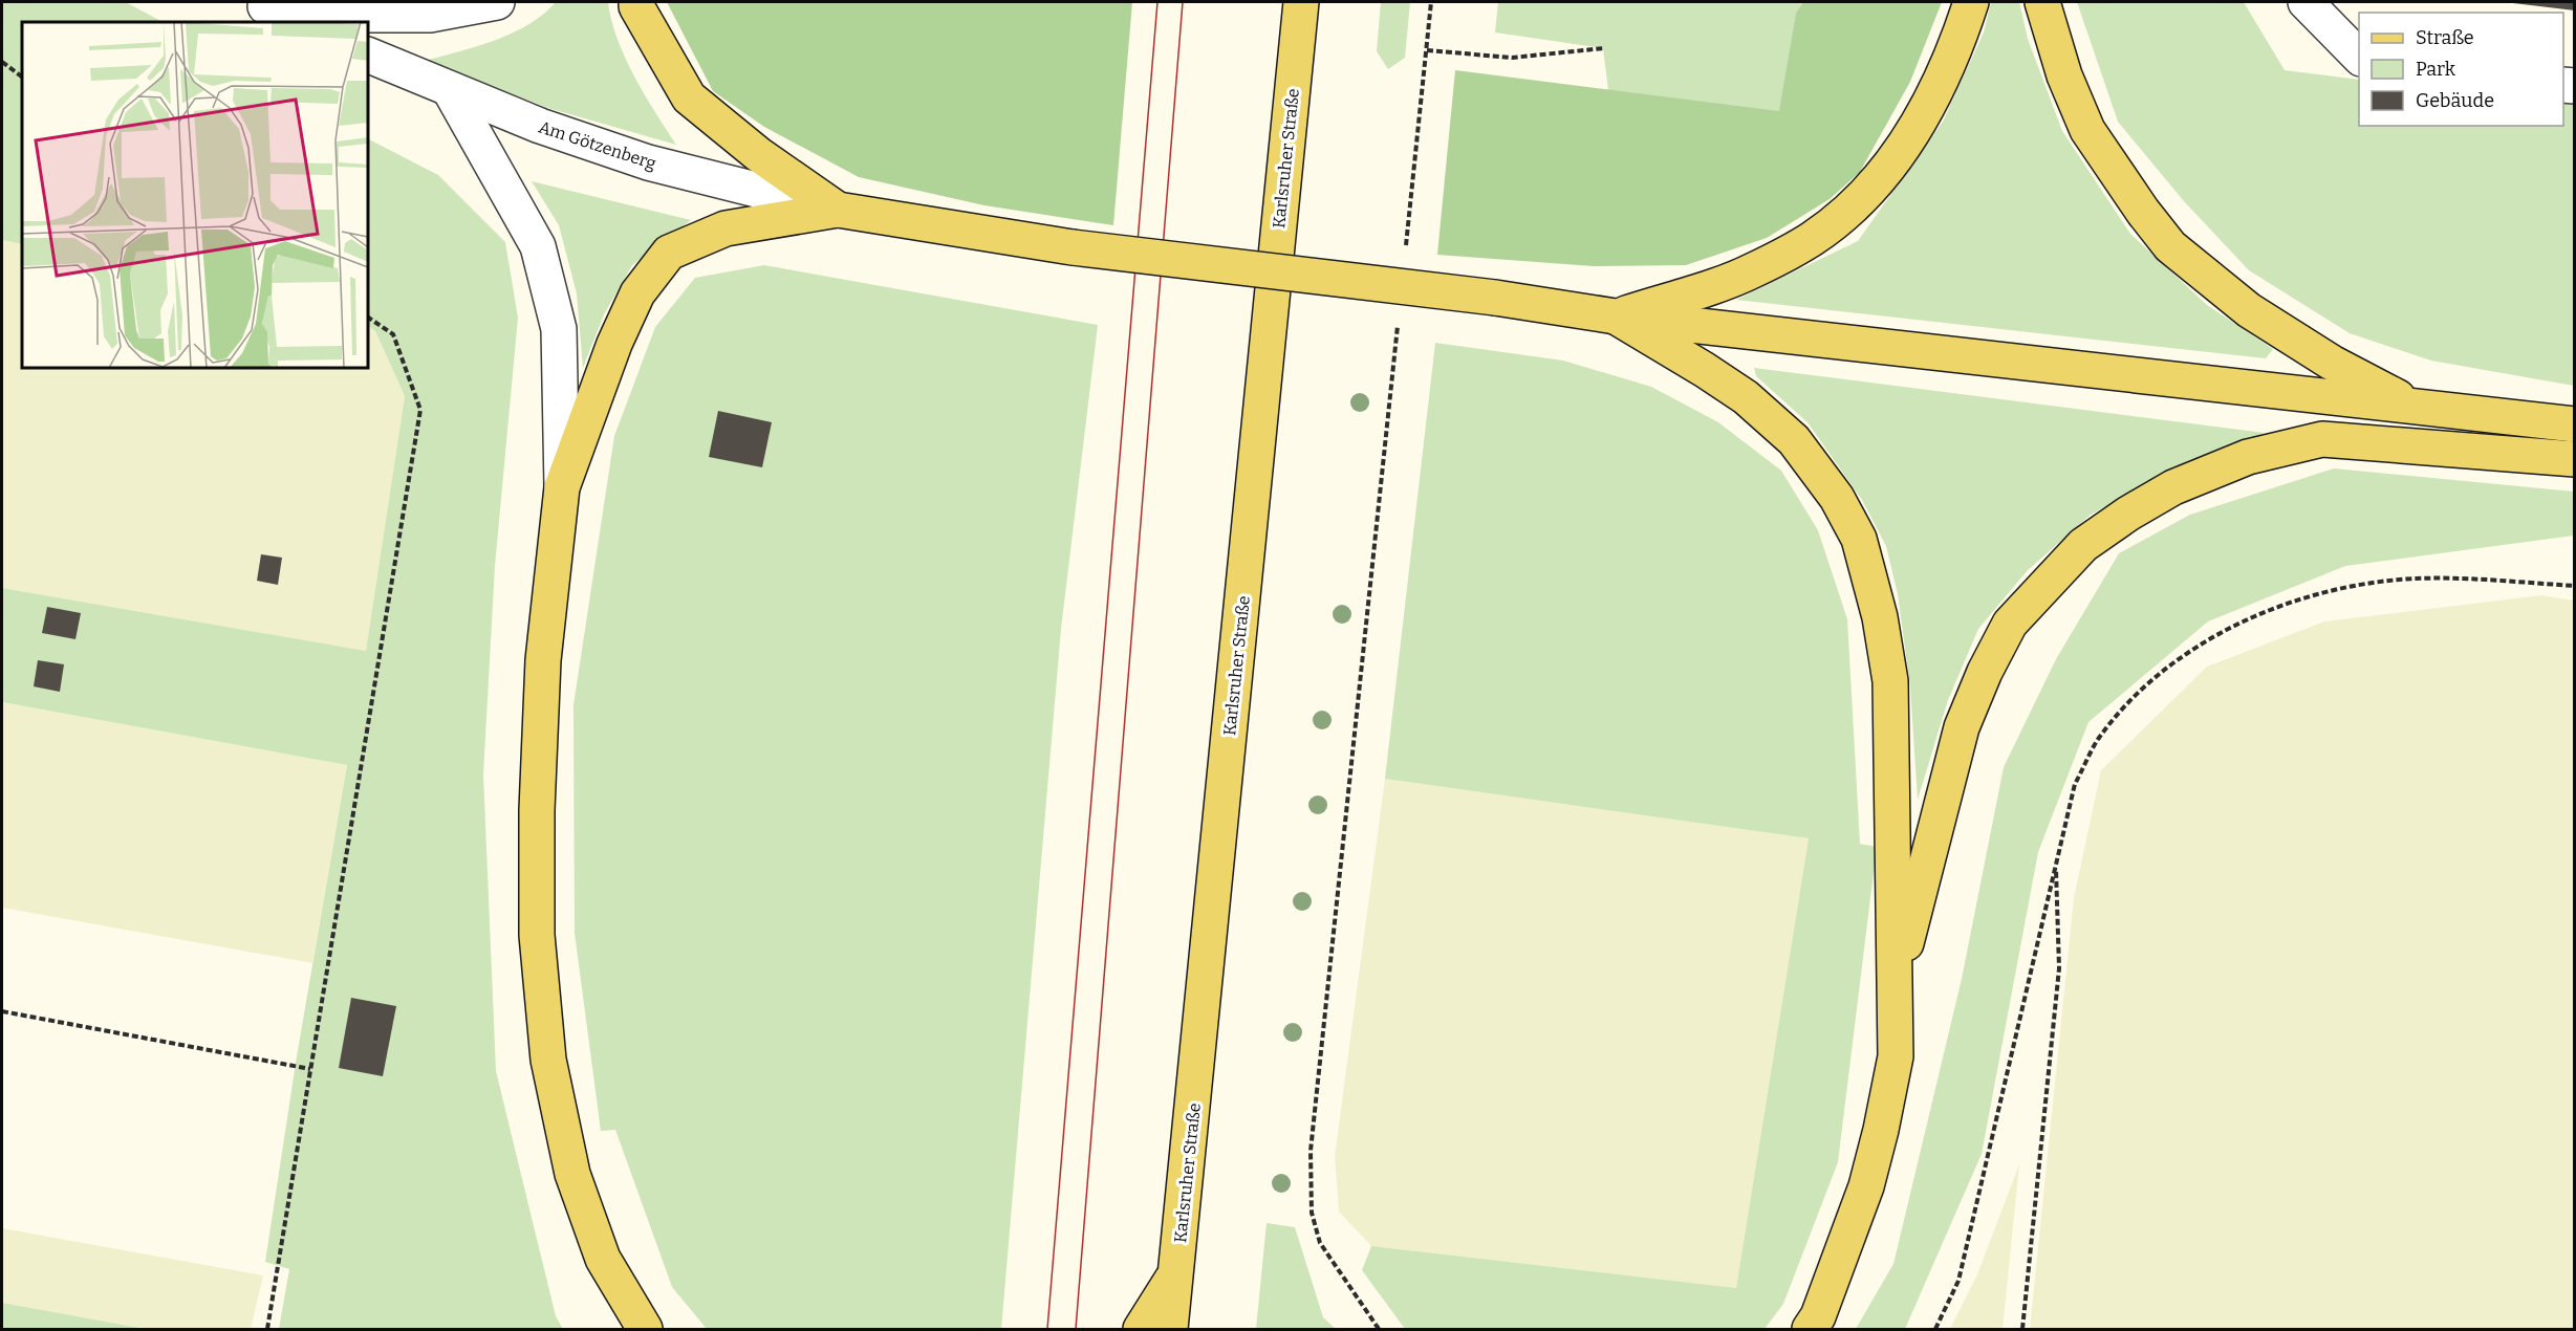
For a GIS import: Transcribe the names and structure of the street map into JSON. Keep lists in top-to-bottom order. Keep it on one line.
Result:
{"streets":{"main road":["Karlsruher Straße"],"street":["Am Götzenberg"]},"legend":["Straße","Park","Gebäude"]}
